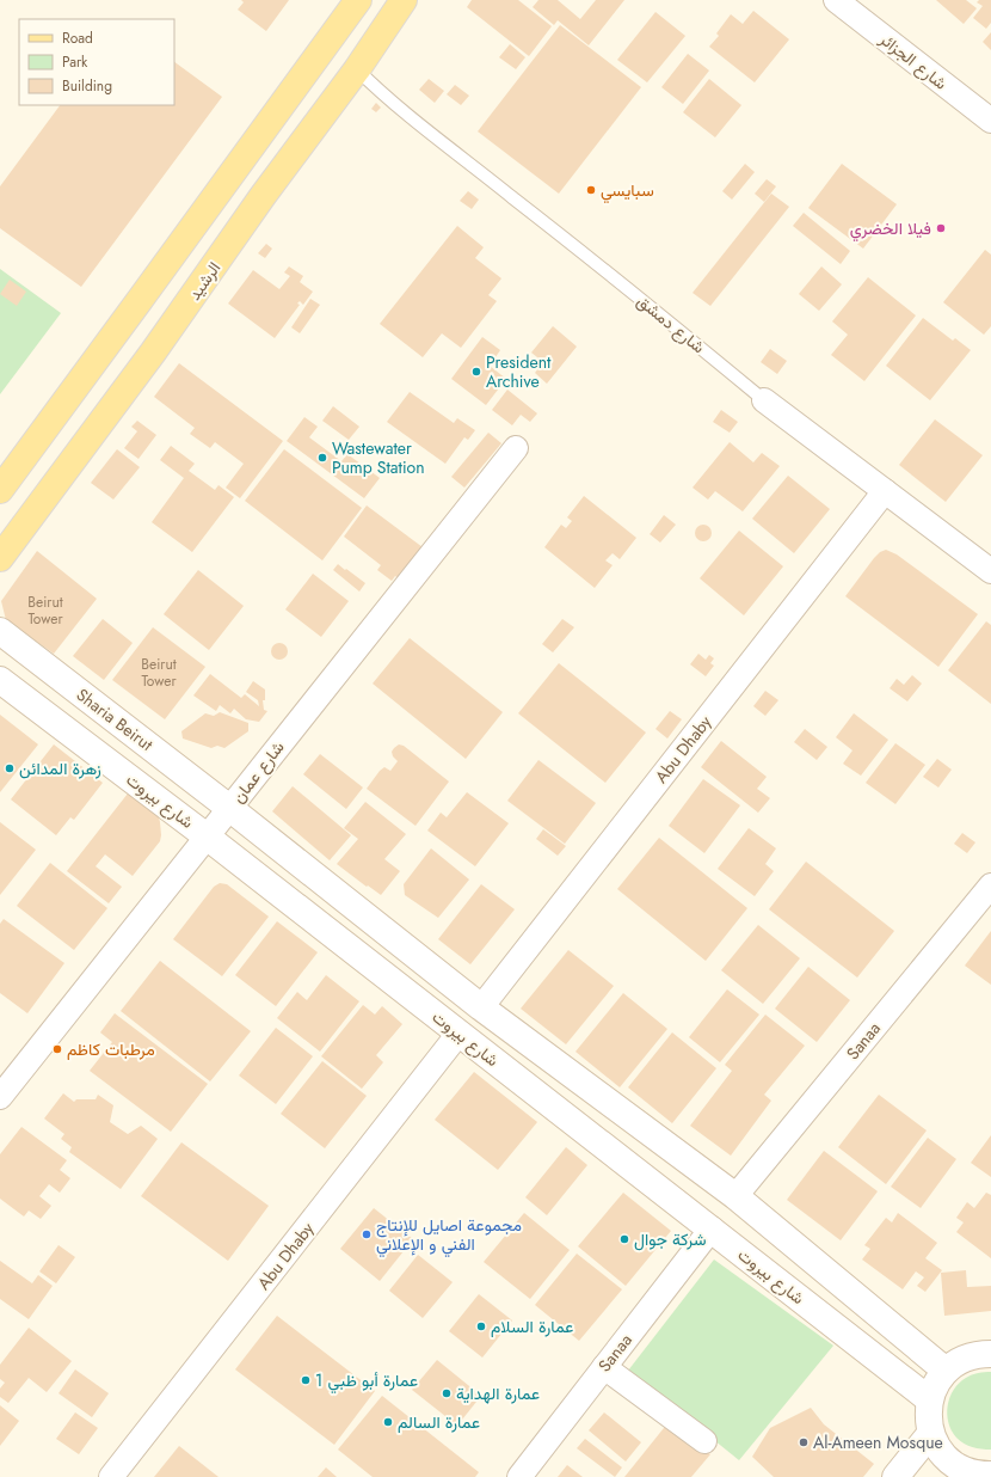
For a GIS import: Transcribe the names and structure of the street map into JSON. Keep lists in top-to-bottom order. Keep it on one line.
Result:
{"streets":{"main road":["الرشيد","Sharia Beirut","شارع بيروت"],"street":["شارع الجزائر","شارع دمشق","Abu Dhaby","شارع عمان","Sanaa"]},"crossings":[["الرشيد","شارع دمشق"],["شارع دمشق","Abu Dhaby"],["Sharia Beirut","شارع عمان"],["Sharia Beirut","شارع بيروت"],["Abu Dhaby","شارع بيروت"],["شارع عمان","شارع بيروت"],["شارع بيروت","Sanaa"]],"places":["سبايسي","فيلا الخضري","President Archive","Wastewater Pump Station","زهرة المدائن","مرطبات كاظم","مجموعة اصايل للإنتاج الفني و الإعلاني","شركة جوال","عمارة السلام","عمارة أبو ظبي 1","عمارة الهداية","عمارة السالم","Al-Ameen Mosque"],"house_numbers":["Beirut Tower","Beirut Tower"],"legend":["Road","Park","Building"]}
